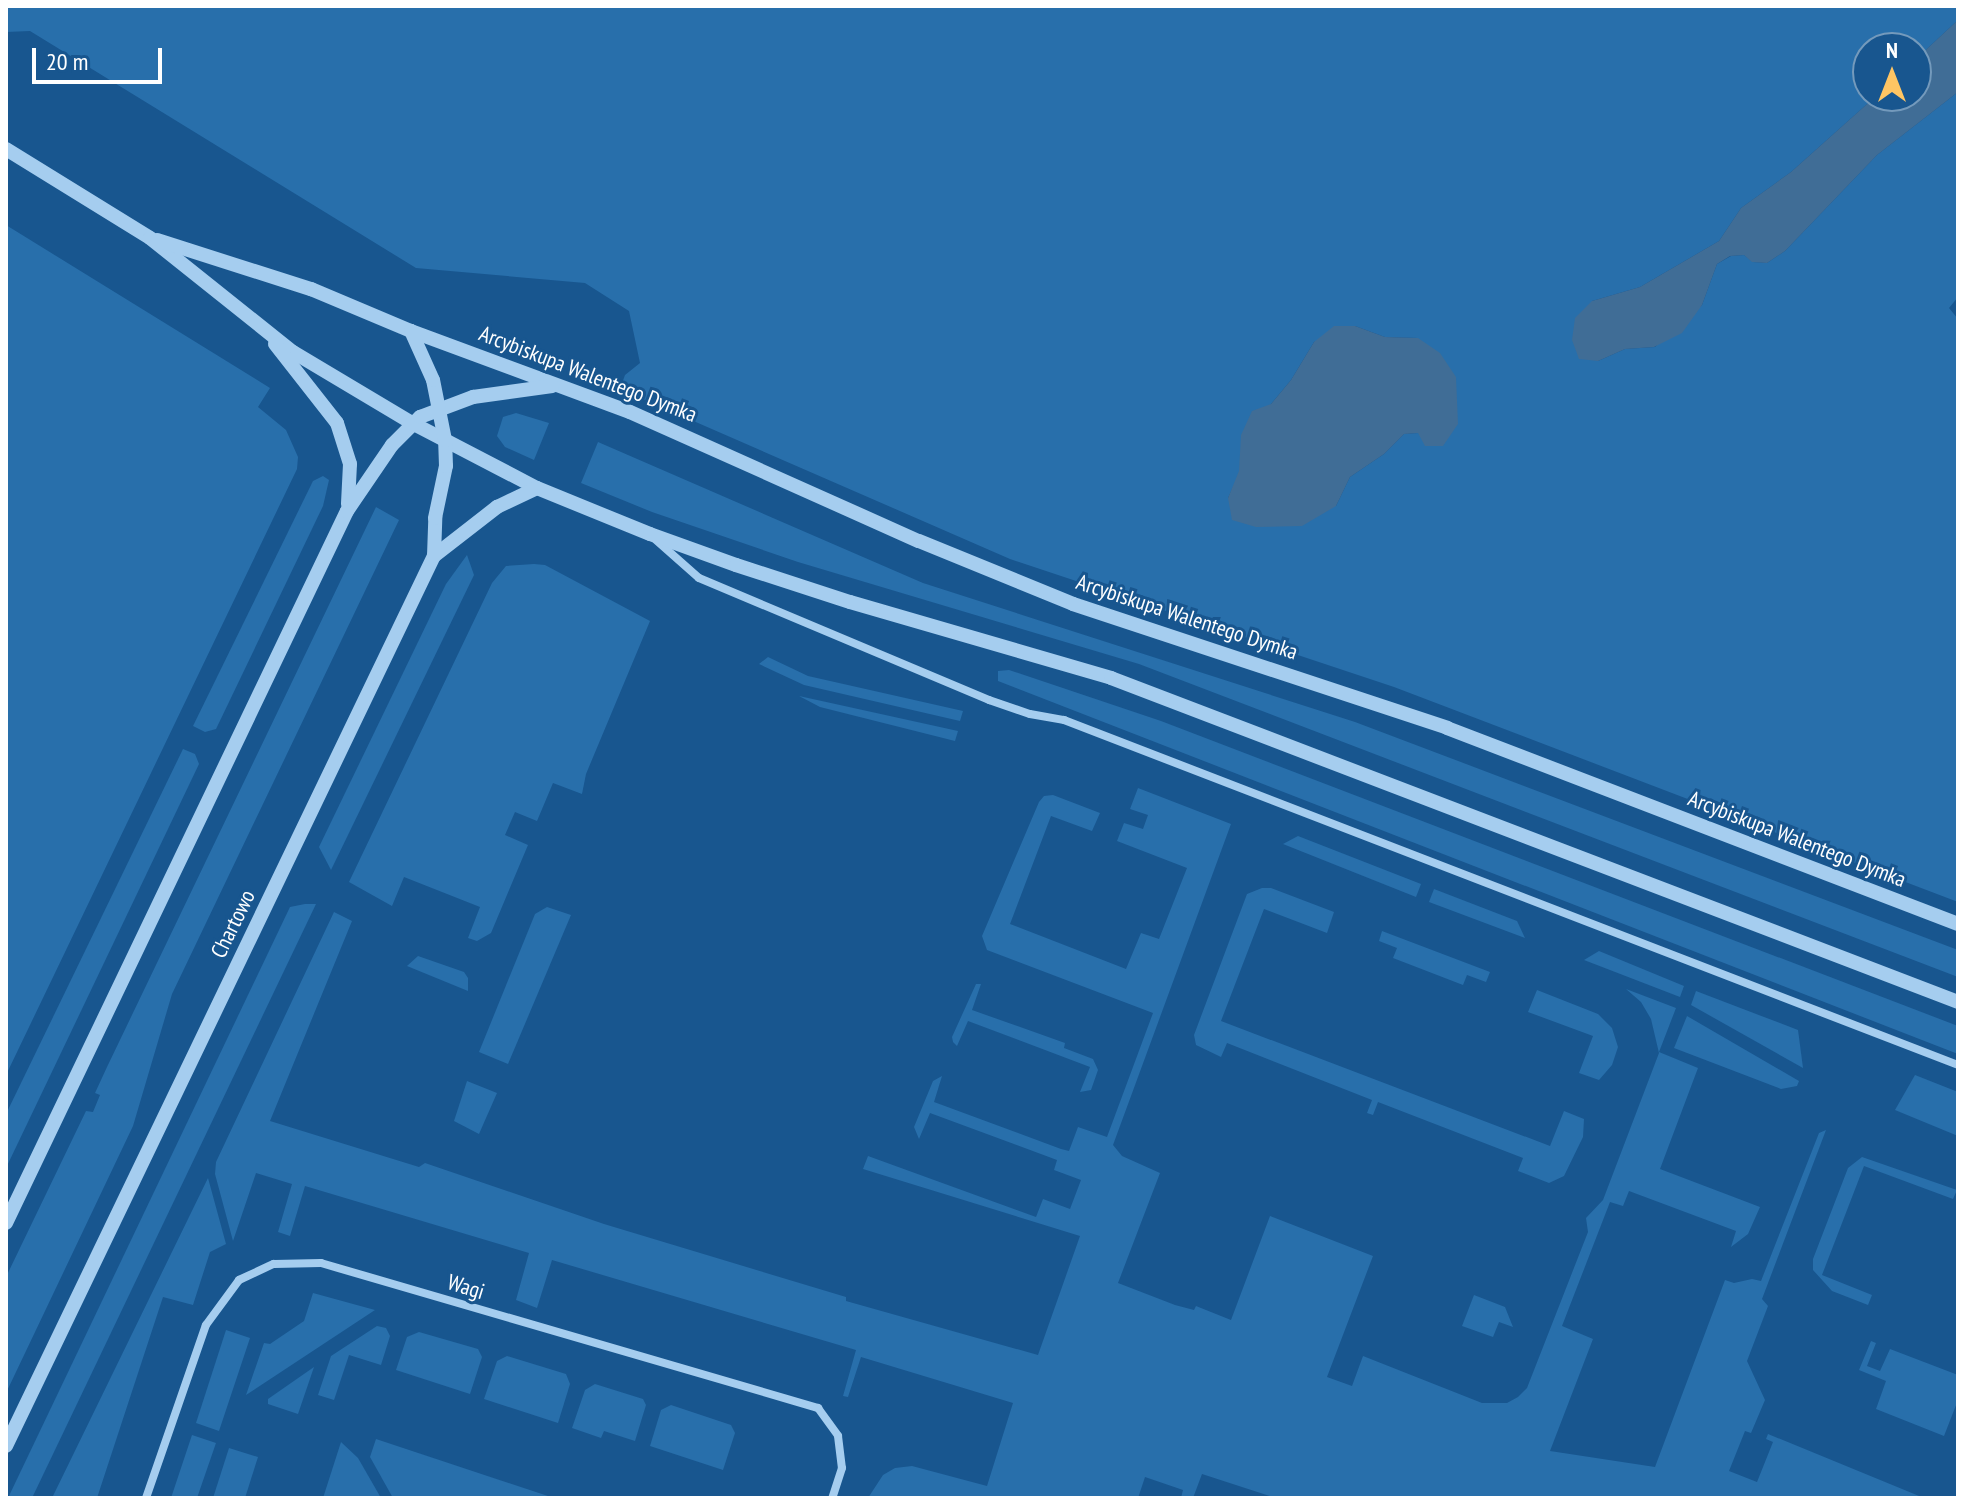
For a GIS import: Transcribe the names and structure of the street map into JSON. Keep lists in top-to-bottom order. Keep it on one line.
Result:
{"streets":{"street":["Arcybiskupa Walentego Dymka","Chartowo","Wagi"]},"crossings":[["Arcybiskupa Walentego Dymka","Chartowo"]],"scale_bar":"20 m","north":"top"}
